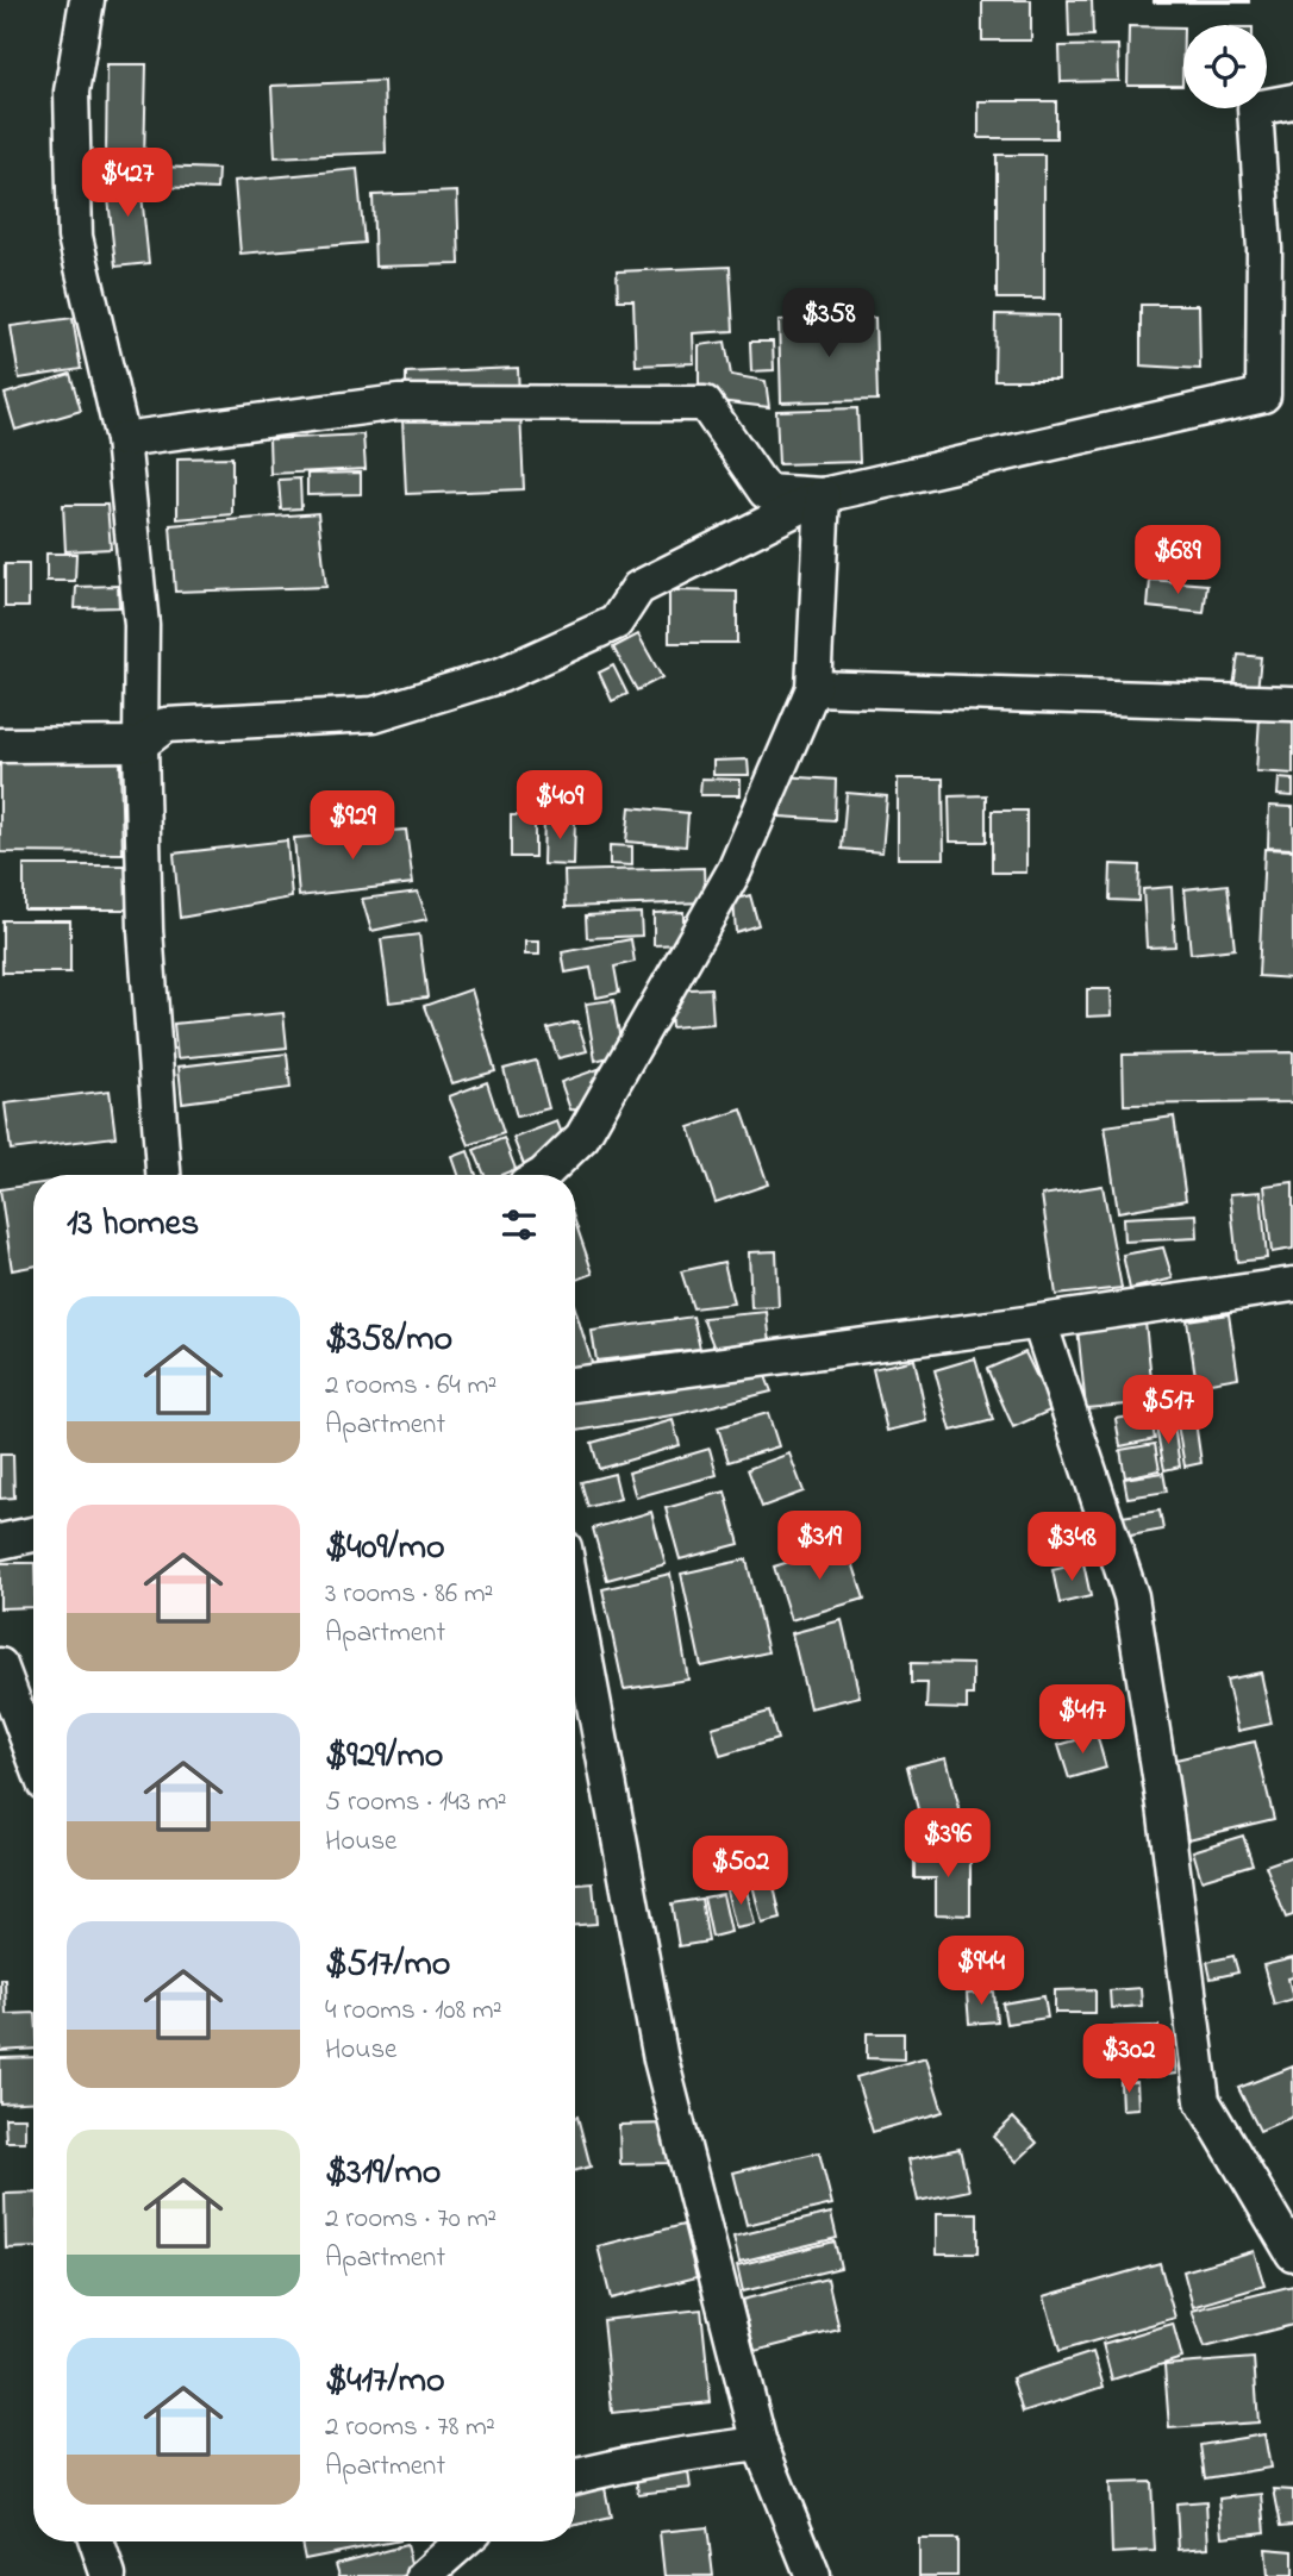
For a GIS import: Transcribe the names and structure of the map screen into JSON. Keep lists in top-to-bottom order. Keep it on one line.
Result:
{"page":{"price":["$427","$358","$689","$409","$929","$517","$319","$348","$417","$396","$502","$944","$302"],"heading":"13 homes","list":[{"name":"$358/mo","note":"2 rooms · 64 m² · Apartment"},{"name":"$409/mo","note":"3 rooms · 86 m² · Apartment"},{"name":"$929/mo","note":"5 rooms · 143 m² · House"},{"name":"$517/mo","note":"4 rooms · 108 m² · House"},{"name":"$319/mo","note":"2 rooms · 70 m² · Apartment"},{"name":"$417/mo","note":"2 rooms · 78 m² · Apartment"}]}}
